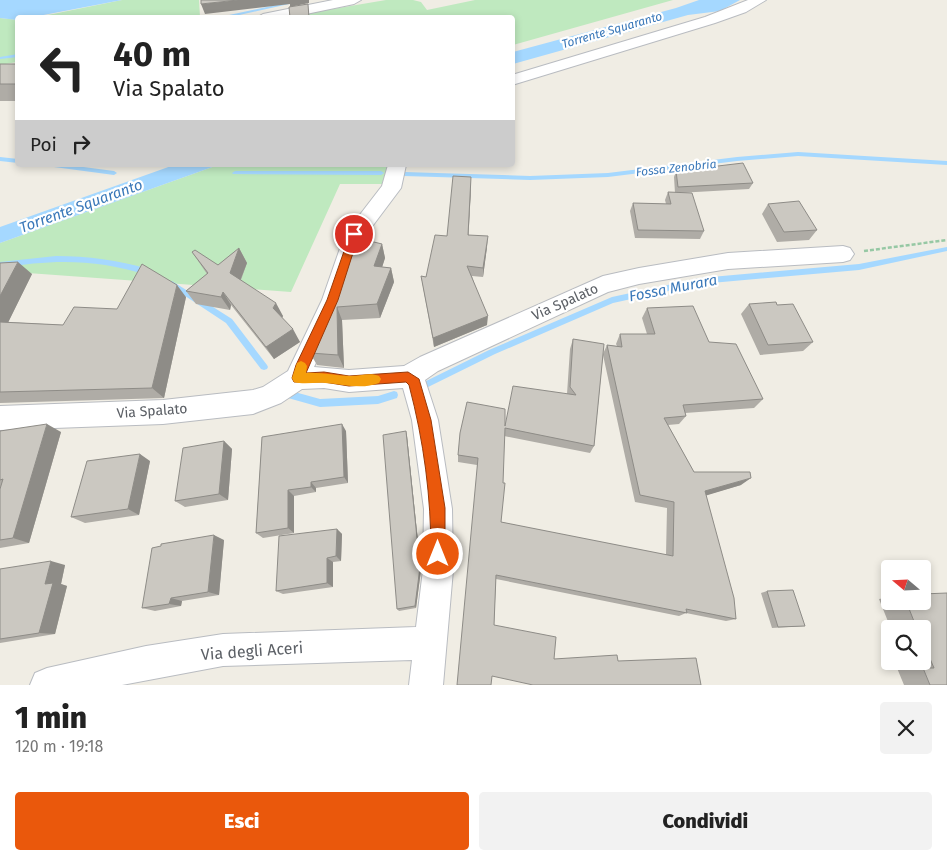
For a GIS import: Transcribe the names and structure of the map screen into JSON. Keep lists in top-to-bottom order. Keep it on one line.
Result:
{"streets":{"street":["Via Spalato","Via degli Aceri"]},"water":["Torrente Squaranto","Fossa Zenobria","Fossa Murara"],"north":"left","page":{"turn":["40 m","Via Spalato"],"then":"Poi","heading":["1 min","120 m · 19:18"],"buttons":["Esci","Condividi"]}}
